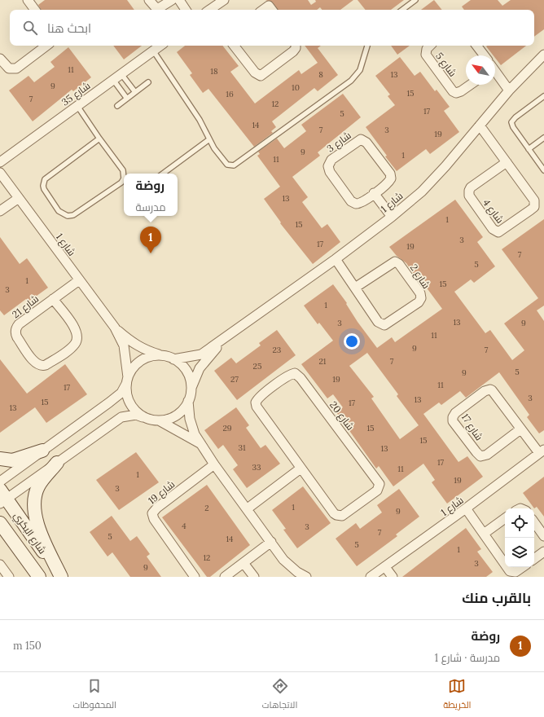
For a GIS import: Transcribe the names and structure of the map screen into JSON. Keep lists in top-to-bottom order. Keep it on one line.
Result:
{"streets":{"main road":["شارع البكري"],"street":["شارع 5","شارع 35","شارع 3","شارع 1","شارع 4","شارع 2","شارع 21","شارع 20","شارع 17","شارع 19"]},"crossings":[["شارع 1","شارع 4"],["شارع 1","شارع 2"],["شارع 1","شارع 21"],["شارع 1","شارع 17"]],"house_numbers":["11","18","8","13","9","10","15","16","7","12","17","5","14","7","3","19","9","1","11","13","1","15","3","17","19","7","5","1","15","3","1","13","3","9","11","9","23","7","21","7","25","5","9","27","19","11","17","3","13","15","17","13","29","15","15","31","13","17","33","11","1","19","3","1","2","9","4","3","7","5","14","5","1","12","3","9"],"north":"top left","page":{"search":"ابحث هنا","popup":["روضة","مدرسة"],"pins":"1","heading":"بالقرب منك","list":[{"mark":"1","name":"روضة","note":"مدرسة · شارع 1","value":"150 m"}],"nav":["الخريطة","الاتجاهات","المحفوظات"]}}
